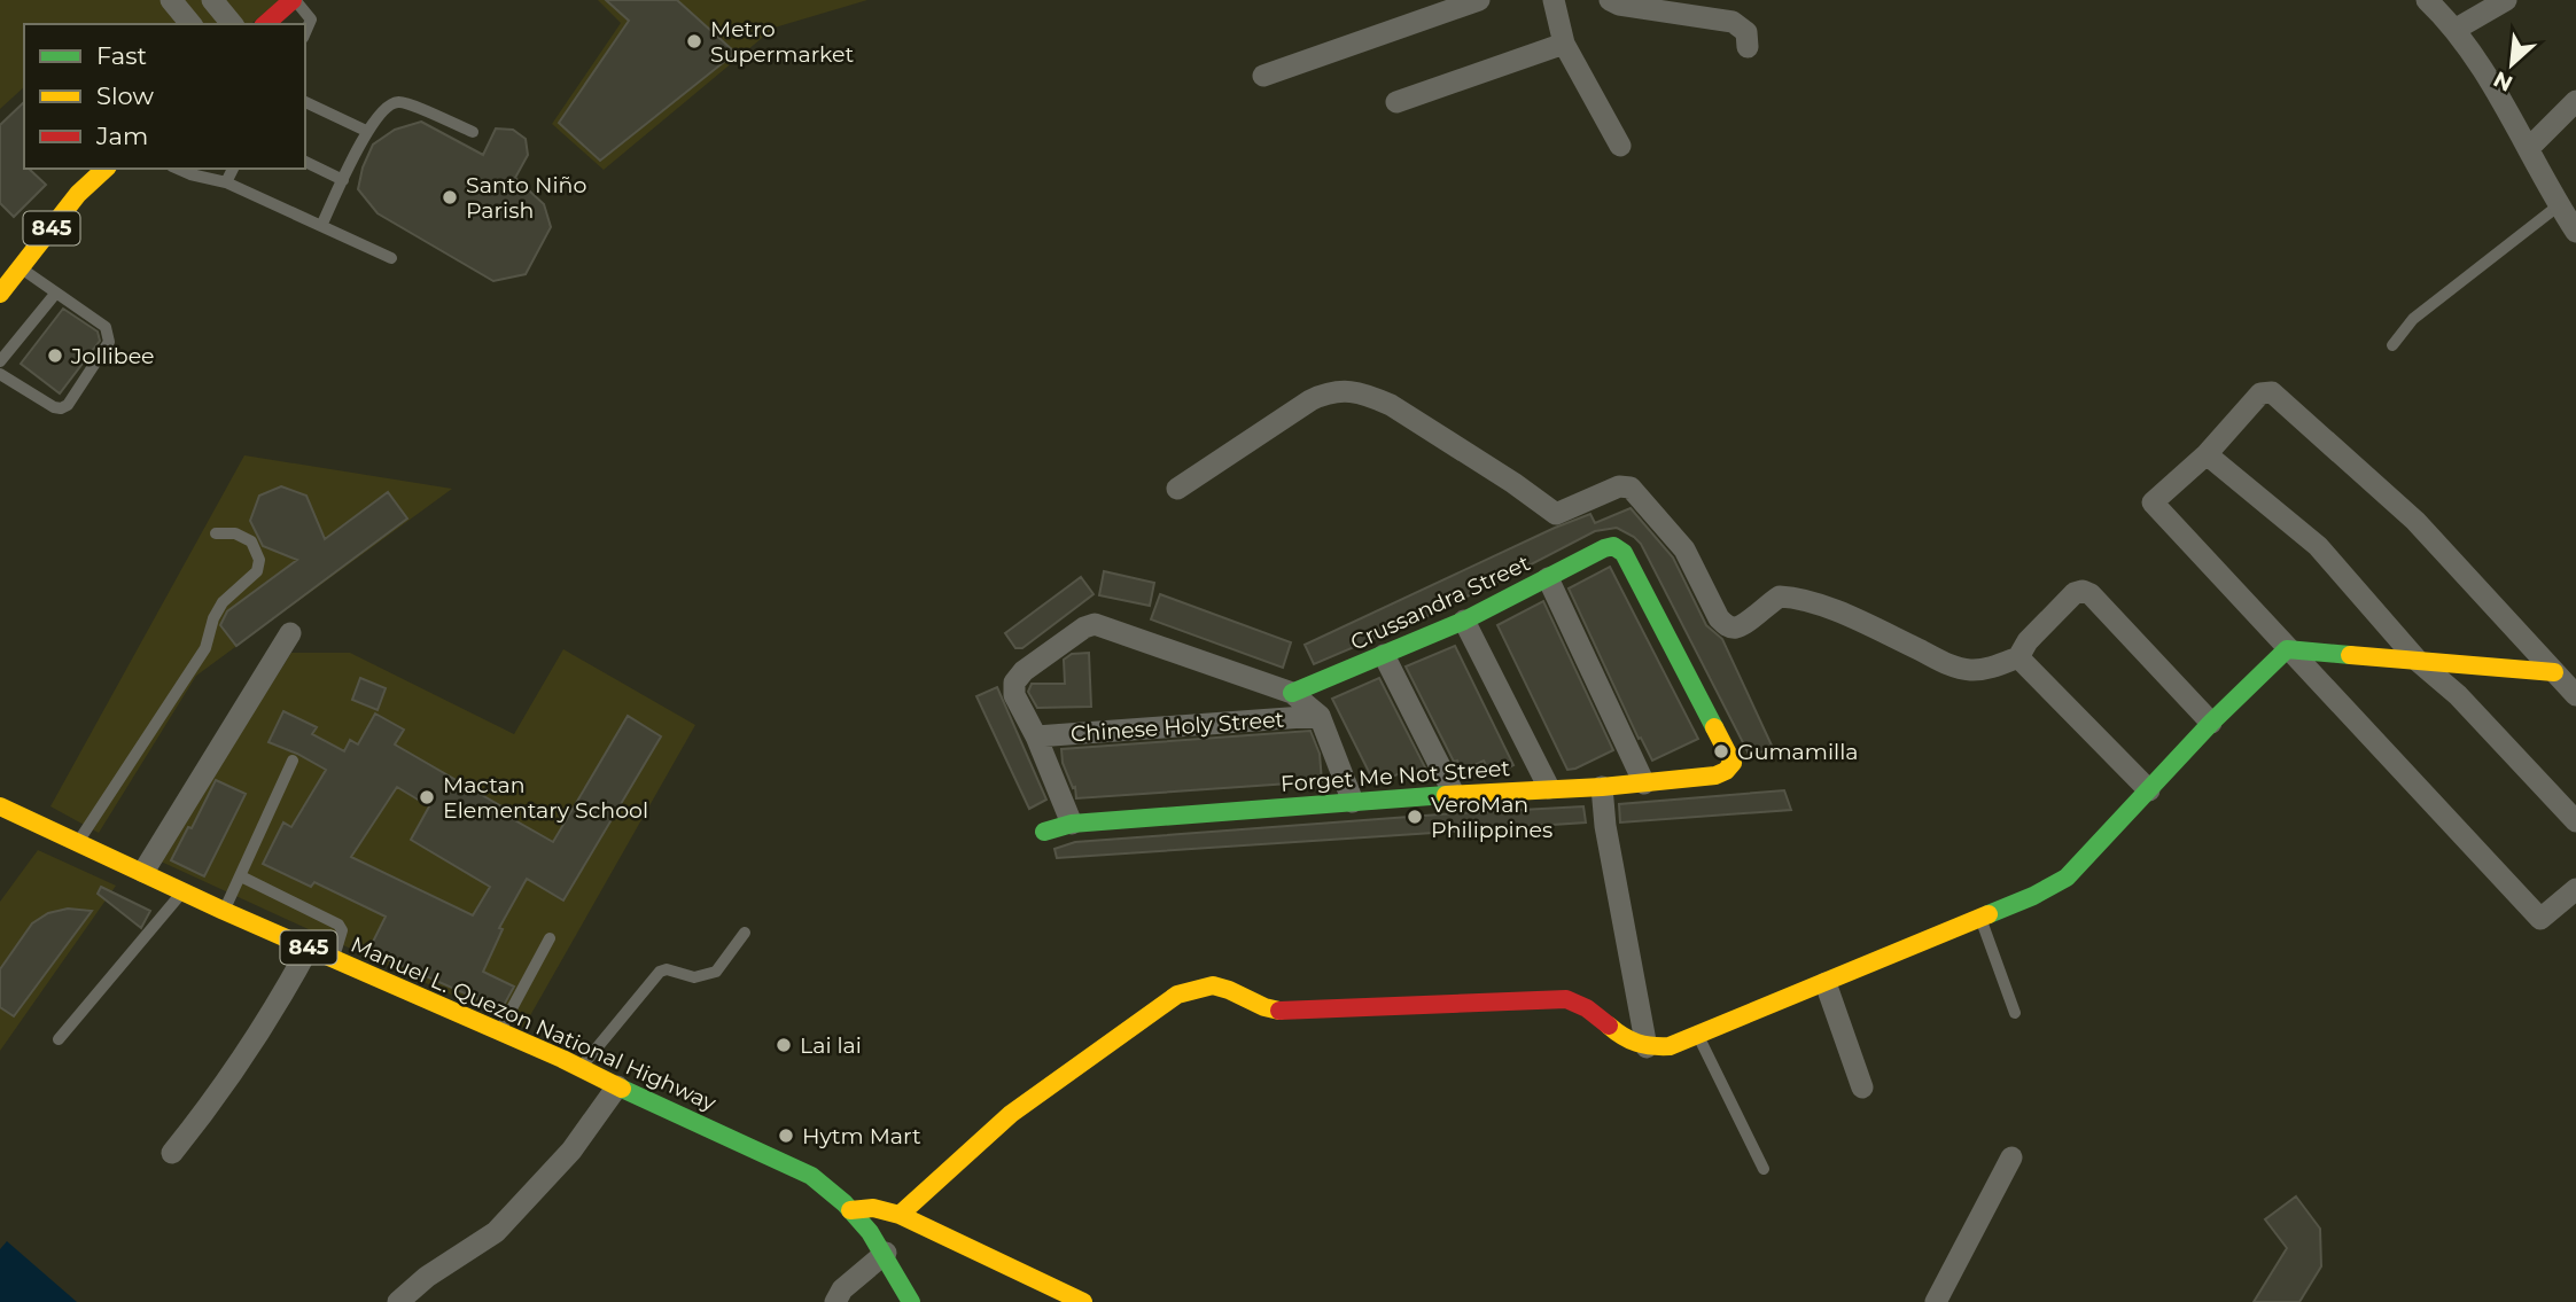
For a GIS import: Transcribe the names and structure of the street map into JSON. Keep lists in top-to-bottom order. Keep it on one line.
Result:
{"streets":{"street":["845","Crussandra Street","Chinese Holy Street","Forget Me Not Street","Manuel L. Quezon National Highway"]},"crossings":[["Crussandra Street","Forget Me Not Street"]],"places":["Metro Supermarket","Santo Niño Parish","Jollibee","Gumamilla","Mactan Elementary School","VeroMan Philippines","Lai lai","Hytm Mart"],"legend":["Fast","Slow","Jam"],"north":"bottom left"}
